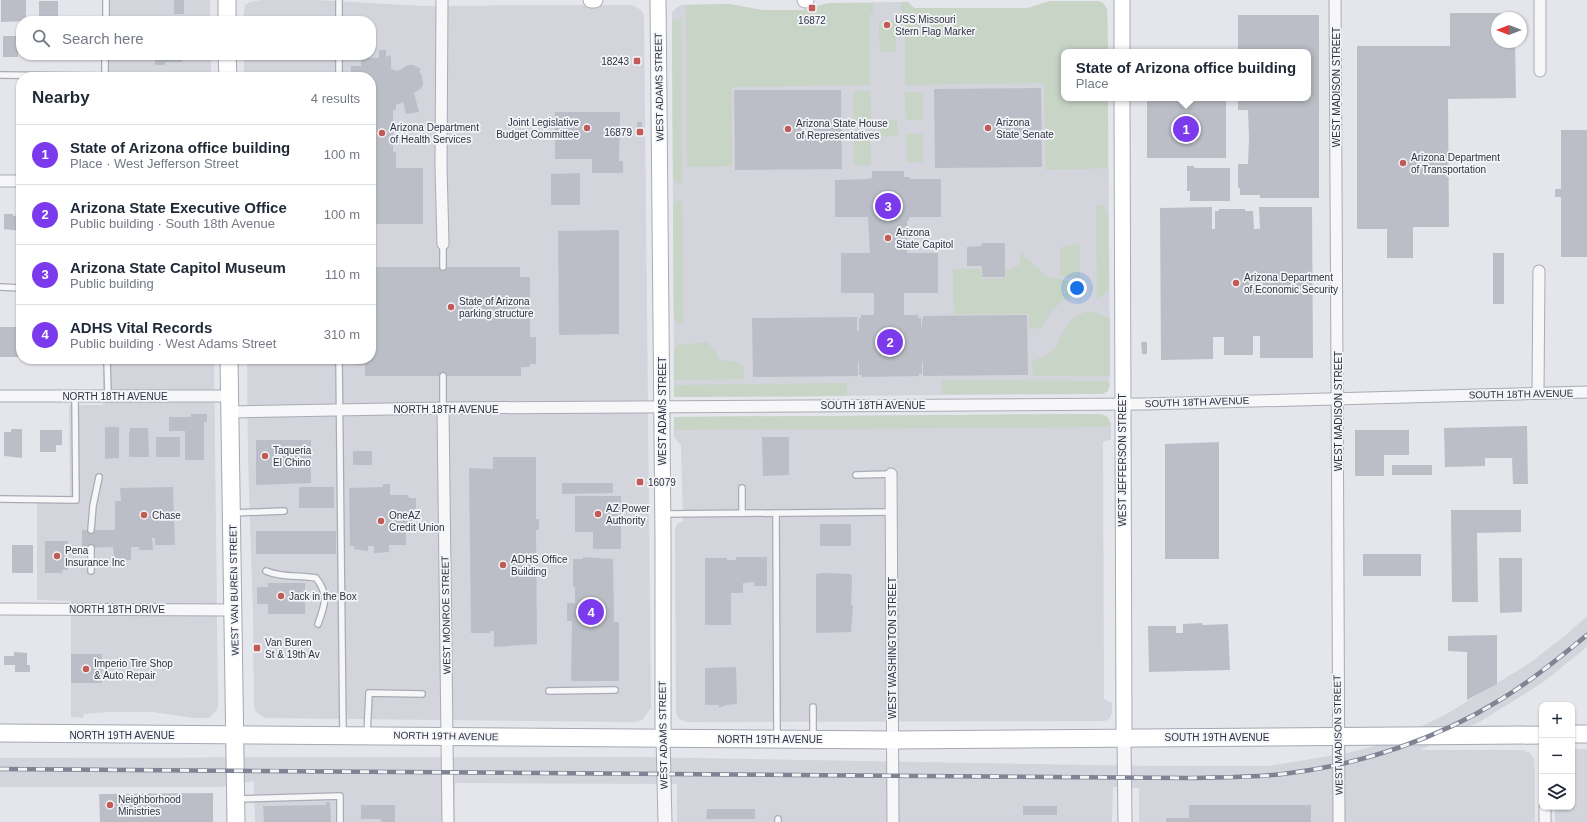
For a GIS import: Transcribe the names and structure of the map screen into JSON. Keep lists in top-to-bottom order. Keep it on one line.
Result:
{"streets":{"main road":["WEST ADAMS STREET","WEST JEFFERSON STREET","WEST VAN BUREN STREET","NORTH 19TH AVENUE","SOUTH 19TH AVENUE"],"street":["WEST MADISON STREET","SOUTH 18TH AVENUE","NORTH 18TH AVENUE","NORTH 18TH DRIVE","WEST MONROE STREET","WEST WASHINGTON STREET"]},"crossings":[["WEST ADAMS STREET","SOUTH 18TH AVENUE"],["WEST ADAMS STREET","NORTH 18TH AVENUE"],["WEST ADAMS STREET","NORTH 19TH AVENUE"],["WEST MADISON STREET","SOUTH 18TH AVENUE"],["WEST MADISON STREET","SOUTH 19TH AVENUE"],["SOUTH 18TH AVENUE","NORTH 18TH AVENUE"],["SOUTH 18TH AVENUE","WEST JEFFERSON STREET"],["NORTH 18TH AVENUE","WEST VAN BUREN STREET"],["NORTH 18TH AVENUE","WEST MONROE STREET"],["WEST JEFFERSON STREET","SOUTH 19TH AVENUE"],["WEST VAN BUREN STREET","NORTH 18TH DRIVE"],["WEST VAN BUREN STREET","NORTH 19TH AVENUE"],["WEST MONROE STREET","NORTH 19TH AVENUE"],["WEST WASHINGTON STREET","NORTH 19TH AVENUE"],["WEST WASHINGTON STREET","SOUTH 19TH AVENUE"],["NORTH 19TH AVENUE","SOUTH 19TH AVENUE"]],"places":{"transit":["16872","18243","16879","16079","Van Buren St & 19th Av"],"other":["USS Missouri Stern Flag Marker","Joint Legislative Budget Committee","Arizona State Senate","Arizona State House of Representatives","Arizona Department of Health Services","Arizona Department of Transportation","Arizona State Capitol","Arizona Department of Economic Security","State of Arizona parking structure","Taqueria El Chino","AZ Power Authority","Chase","OneAZ Credit Union","Pena Insurance Inc","ADHS Office Building","Jack in the Box","Imperio Tire Shop & Auto Repair","Neighborhood Ministries"]},"north":"left","page":{"search":"Search here","popup":["State of Arizona office building","Place"],"heading":["Nearby","4 results"],"pins":["1","3","2","4"],"list":[{"mark":"1","name":"State of Arizona office building","note":"Place · West Jefferson Street","value":"100 m"},{"mark":"2","name":"Arizona State Executive Office","note":"Public building · South 18th Avenue","value":"100 m"},{"mark":"3","name":"Arizona State Capitol Museum","note":"Public building","value":"110 m"},{"mark":"4","name":"ADHS Vital Records","note":"Public building · West Adams Street","value":"310 m"}],"map_buttons":["+","−"]}}
